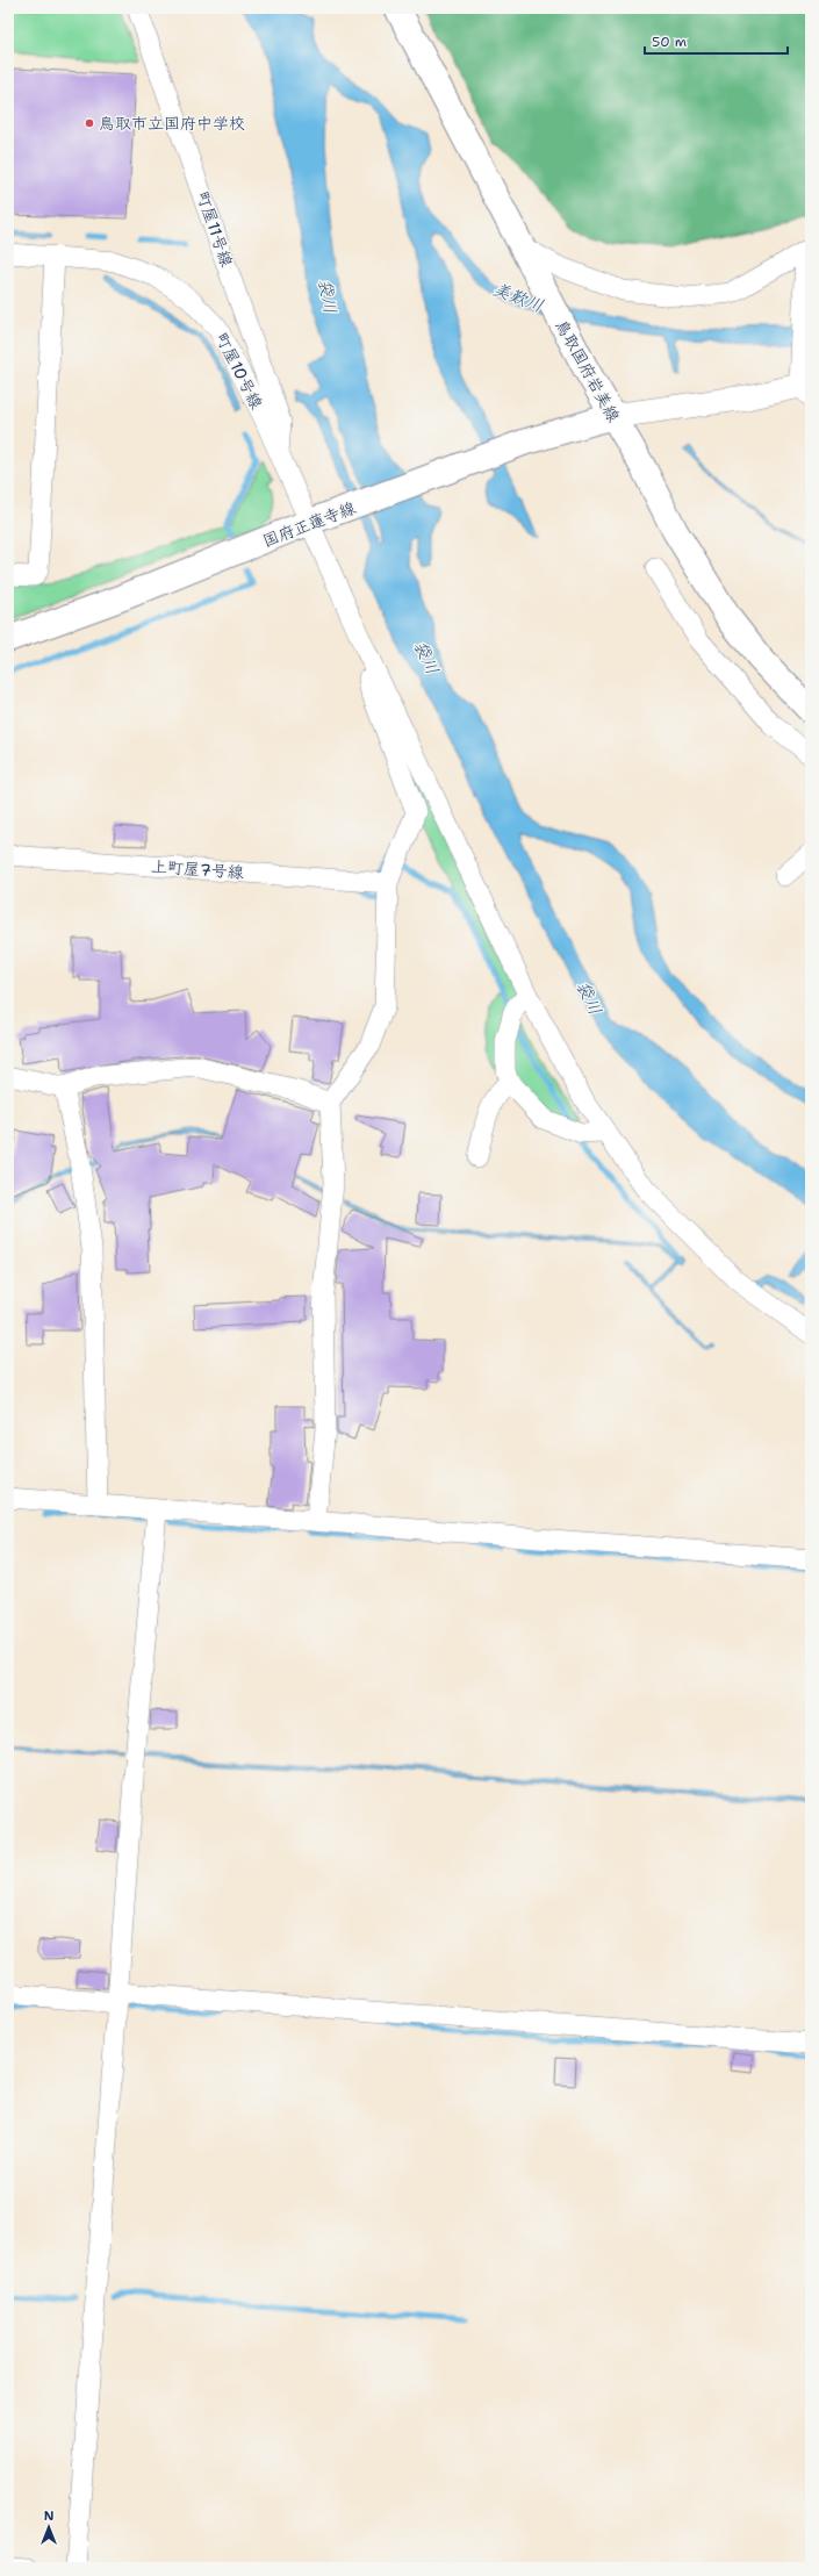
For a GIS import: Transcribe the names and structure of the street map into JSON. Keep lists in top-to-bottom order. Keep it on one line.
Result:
{"streets":{"main road":["鳥取国府岩美線","国府正蓮寺線"],"street":["町屋11号線","町屋10号線","上町屋7号線"]},"crossings":[["町屋11号線","町屋10号線"],["町屋10号線","国府正蓮寺線"],["鳥取国府岩美線","国府正蓮寺線"]],"water":["袋川","美歎川"],"places":["鳥取市立国府中学校"],"scale_bar":"50 m","north":"top"}
